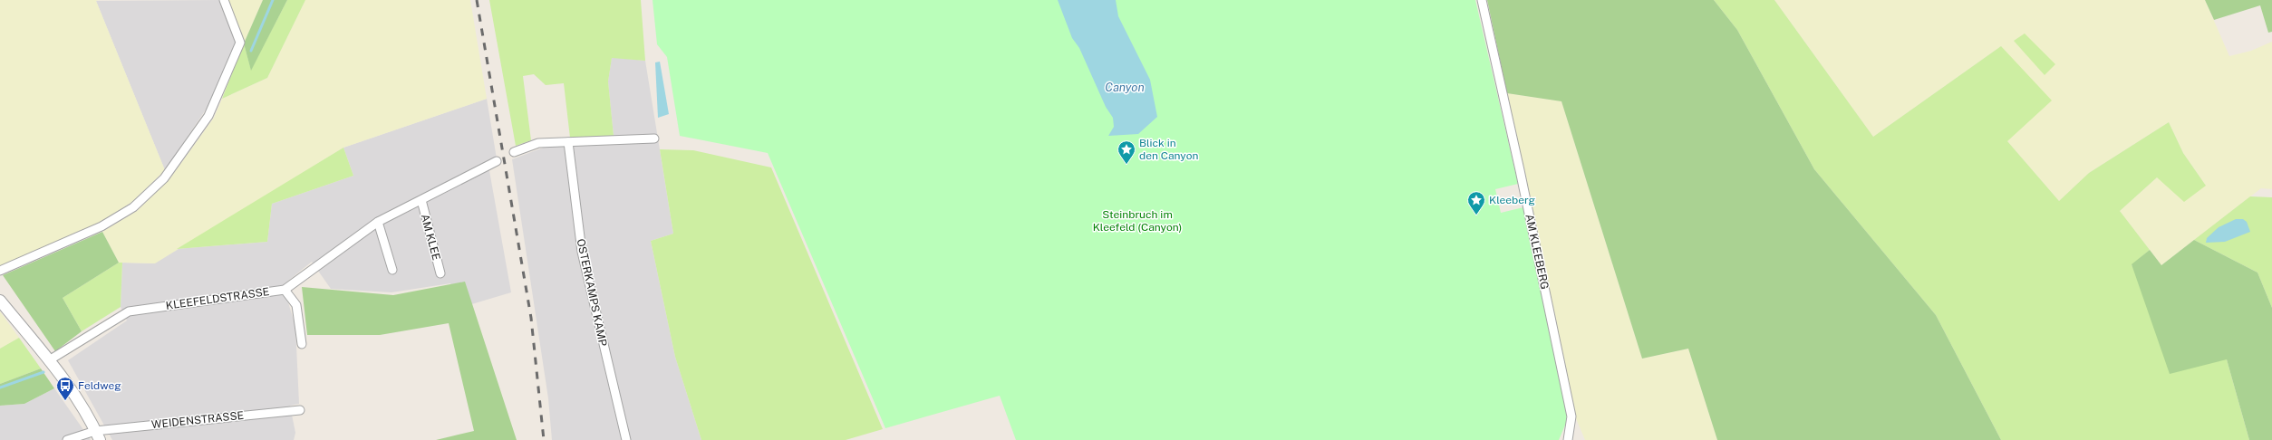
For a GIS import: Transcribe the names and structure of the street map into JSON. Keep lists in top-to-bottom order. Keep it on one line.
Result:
{"streets":{"street":["AM KLEE","AM KLEEBERG","OSTERKAMPS KAMP","KLEEFELDSTRASSE","WEIDENSTRASSE"]},"crossings":[["AM KLEE","KLEEFELDSTRASSE"]],"water":["Canyon"],"parks":["Steinbruch im Kleefeld (Canyon)"],"places":{"place":["Blick in den Canyon","Kleeberg"],"bus stop":["Feldweg"]}}
